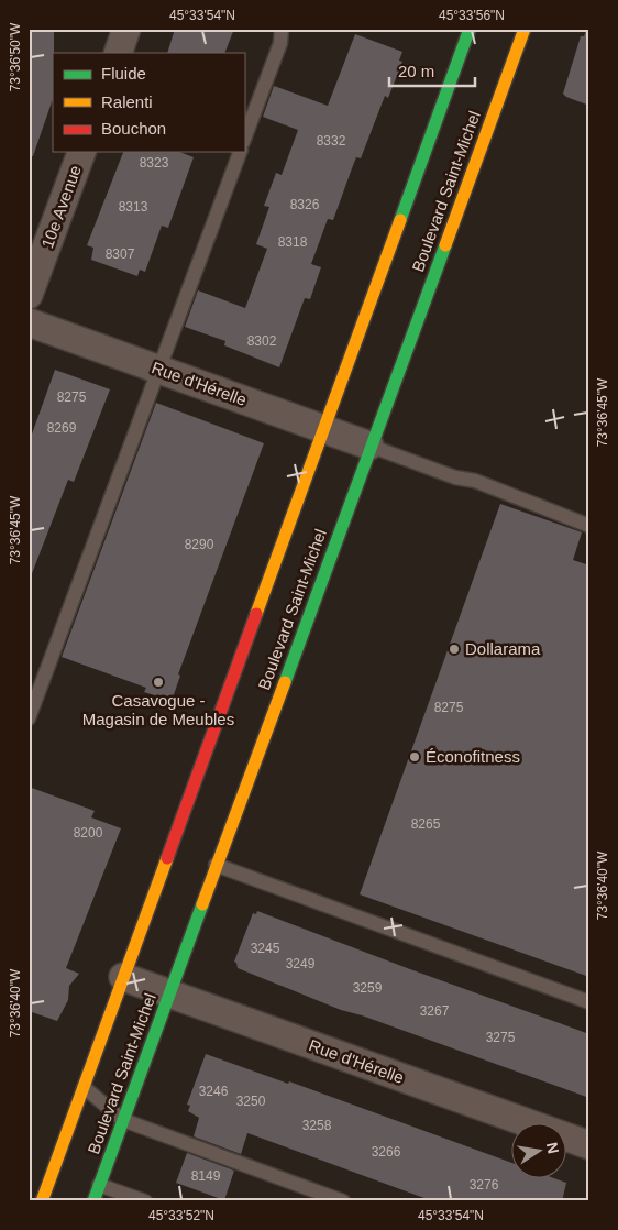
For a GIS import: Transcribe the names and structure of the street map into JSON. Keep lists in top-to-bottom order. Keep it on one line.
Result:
{"streets":{"main road":["Boulevard Saint-Michel"],"street":["10e Avenue","Rue d'Hérelle"]},"crossings":[["Boulevard Saint-Michel","Rue d'Hérelle"]],"places":["Dollarama","Casavogue - Magasin de Meubles","Éconofitness"],"house_numbers":["8332","8323","8326","8313","8318","8307","8302","8275","8269","8290","8275","8265","8200","3245","3249","3259","3267","3275","3246","3250","3258","3266","8149","3276"],"legend":["Fluide","Ralenti","Bouchon"],"scale_bar":"20 m","north":"right","coordinates":["45°33'54\"N","45°33'56\"N","73°36'50\"W","73°36'45\"W","73°36'40\"W","45°33'52\"N"]}
